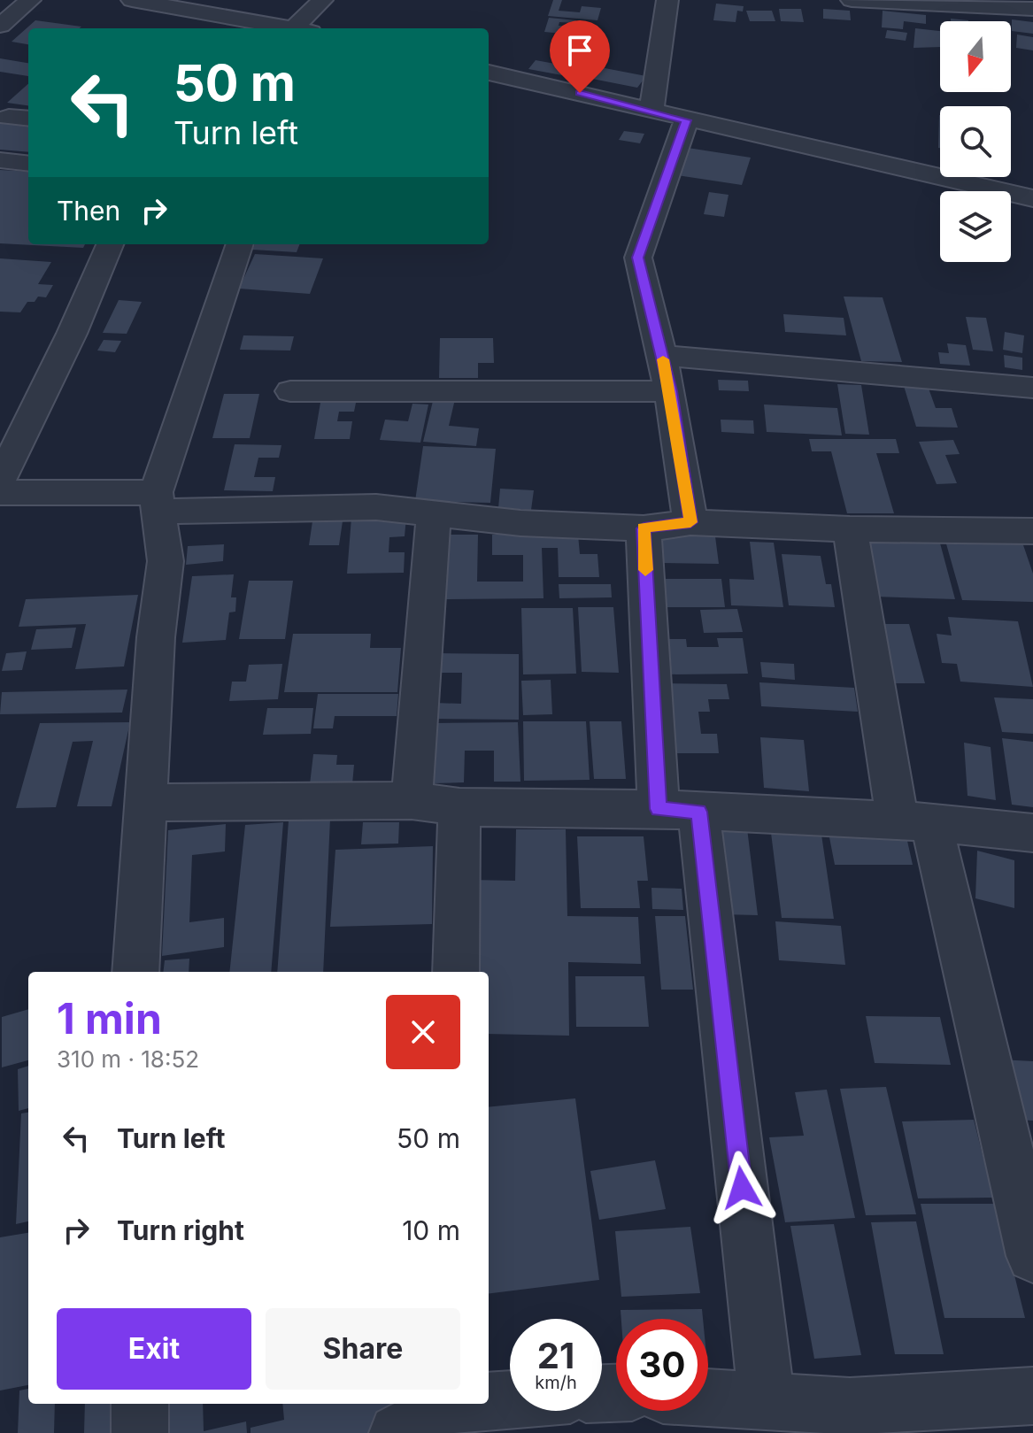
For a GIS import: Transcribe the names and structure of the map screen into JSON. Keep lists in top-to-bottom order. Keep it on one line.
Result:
{"north":"bottom","page":{"turn":["50 m","Turn left"],"then":"Then","heading":["1 min","310 m · 18:52"],"list":[{"name":"Turn left","value":"50 m"},{"name":"Turn right","value":"10 m"}],"buttons":["Exit","Share"],"speed":"21 km/h","limit":"30"}}
